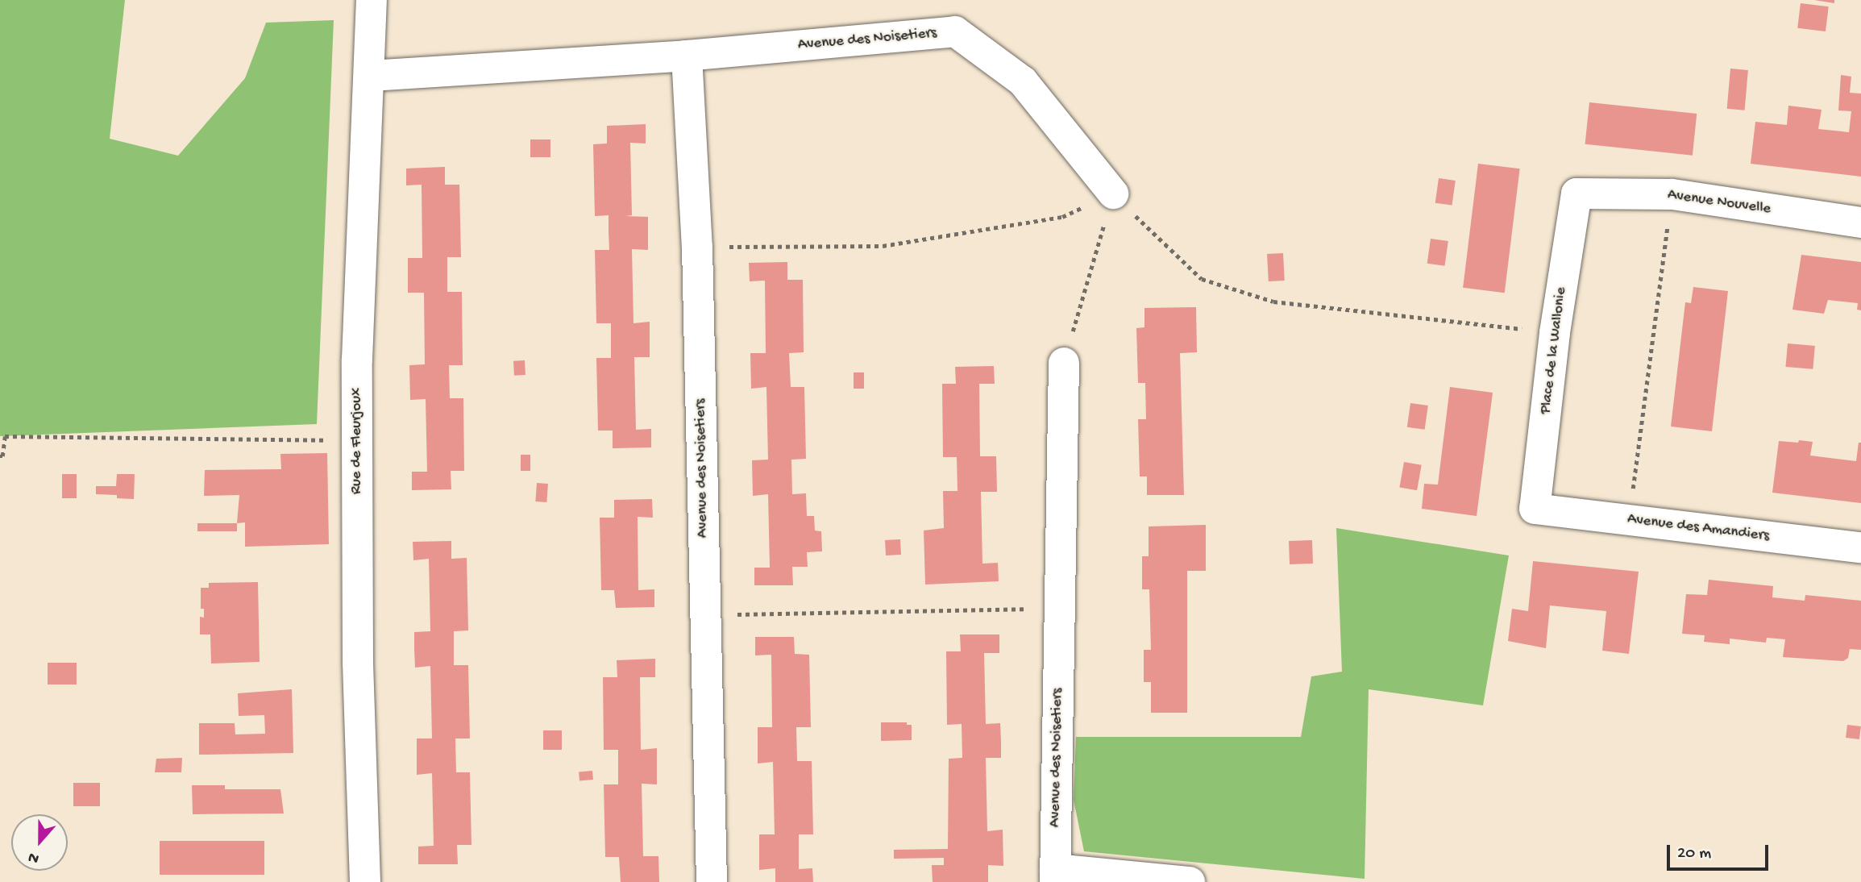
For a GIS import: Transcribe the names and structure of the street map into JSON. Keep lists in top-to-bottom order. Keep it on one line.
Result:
{"streets":{"street":["Avenue des Noisetiers","Avenue Nouvelle","Place de la Wallonie","Rue de Fleurjoux","Avenue des Amandiers"]},"crossings":[["Avenue des Noisetiers","Rue de Fleurjoux"],["Avenue Nouvelle","Place de la Wallonie"],["Place de la Wallonie","Avenue des Amandiers"]],"scale_bar":"20 m","north":"bottom"}
